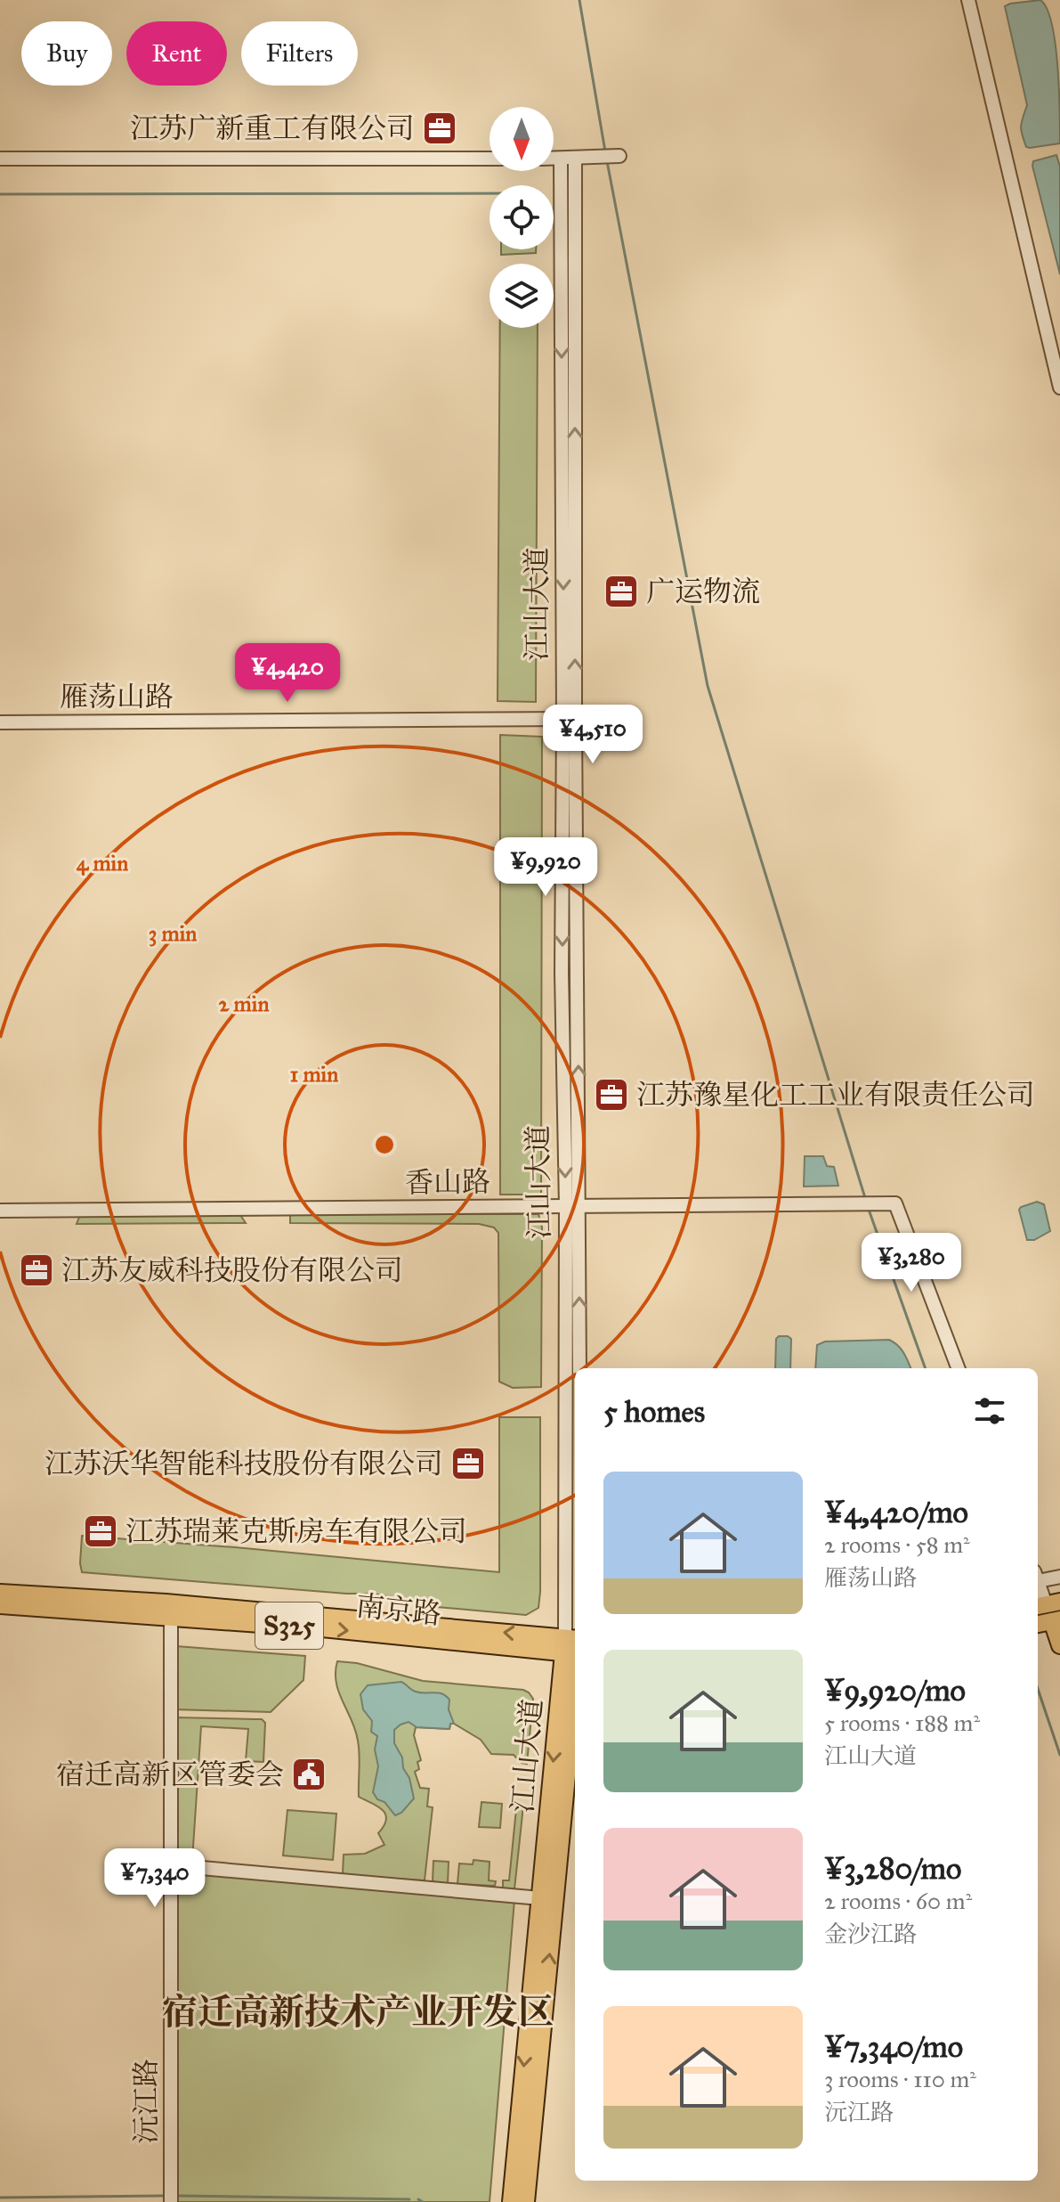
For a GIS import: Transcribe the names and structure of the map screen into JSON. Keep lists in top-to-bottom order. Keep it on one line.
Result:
{"streets":{"main road":["江山大道","南京路","S325"],"street":["雁荡山路","香山路","沅江路"]},"crossings":[["江山大道","雁荡山路"],["江山大道","香山路"],["江山大道","南京路"],["南京路","沅江路"]],"districts":["宿迁高新技术产业开发区"],"places":{"office":["江苏广新重工有限公司","广运物流","江苏豫星化工工业有限责任公司","江苏友威科技股份有限公司","江苏沃华智能科技股份有限公司","江苏瑞莱克斯房车有限公司"],"public building":["宿迁高新区管委会"]},"north":"bottom","page":{"chip":["Buy","Rent","Filters"],"price":["¥4,420","¥4,510","¥9,920","¥3,280","¥7,340"],"heading":"5 homes","list":[{"name":"¥4,420/mo","note":"2 rooms · 58 m² · 雁荡山路"},{"name":"¥9,920/mo","note":"5 rooms · 188 m² · 江山大道"},{"name":"¥3,280/mo","note":"2 rooms · 60 m² · 金沙江路"},{"name":"¥7,340/mo","note":"3 rooms · 110 m² · 沅江路"}]},"rings":["4 min","3 min","2 min","1 min"]}
